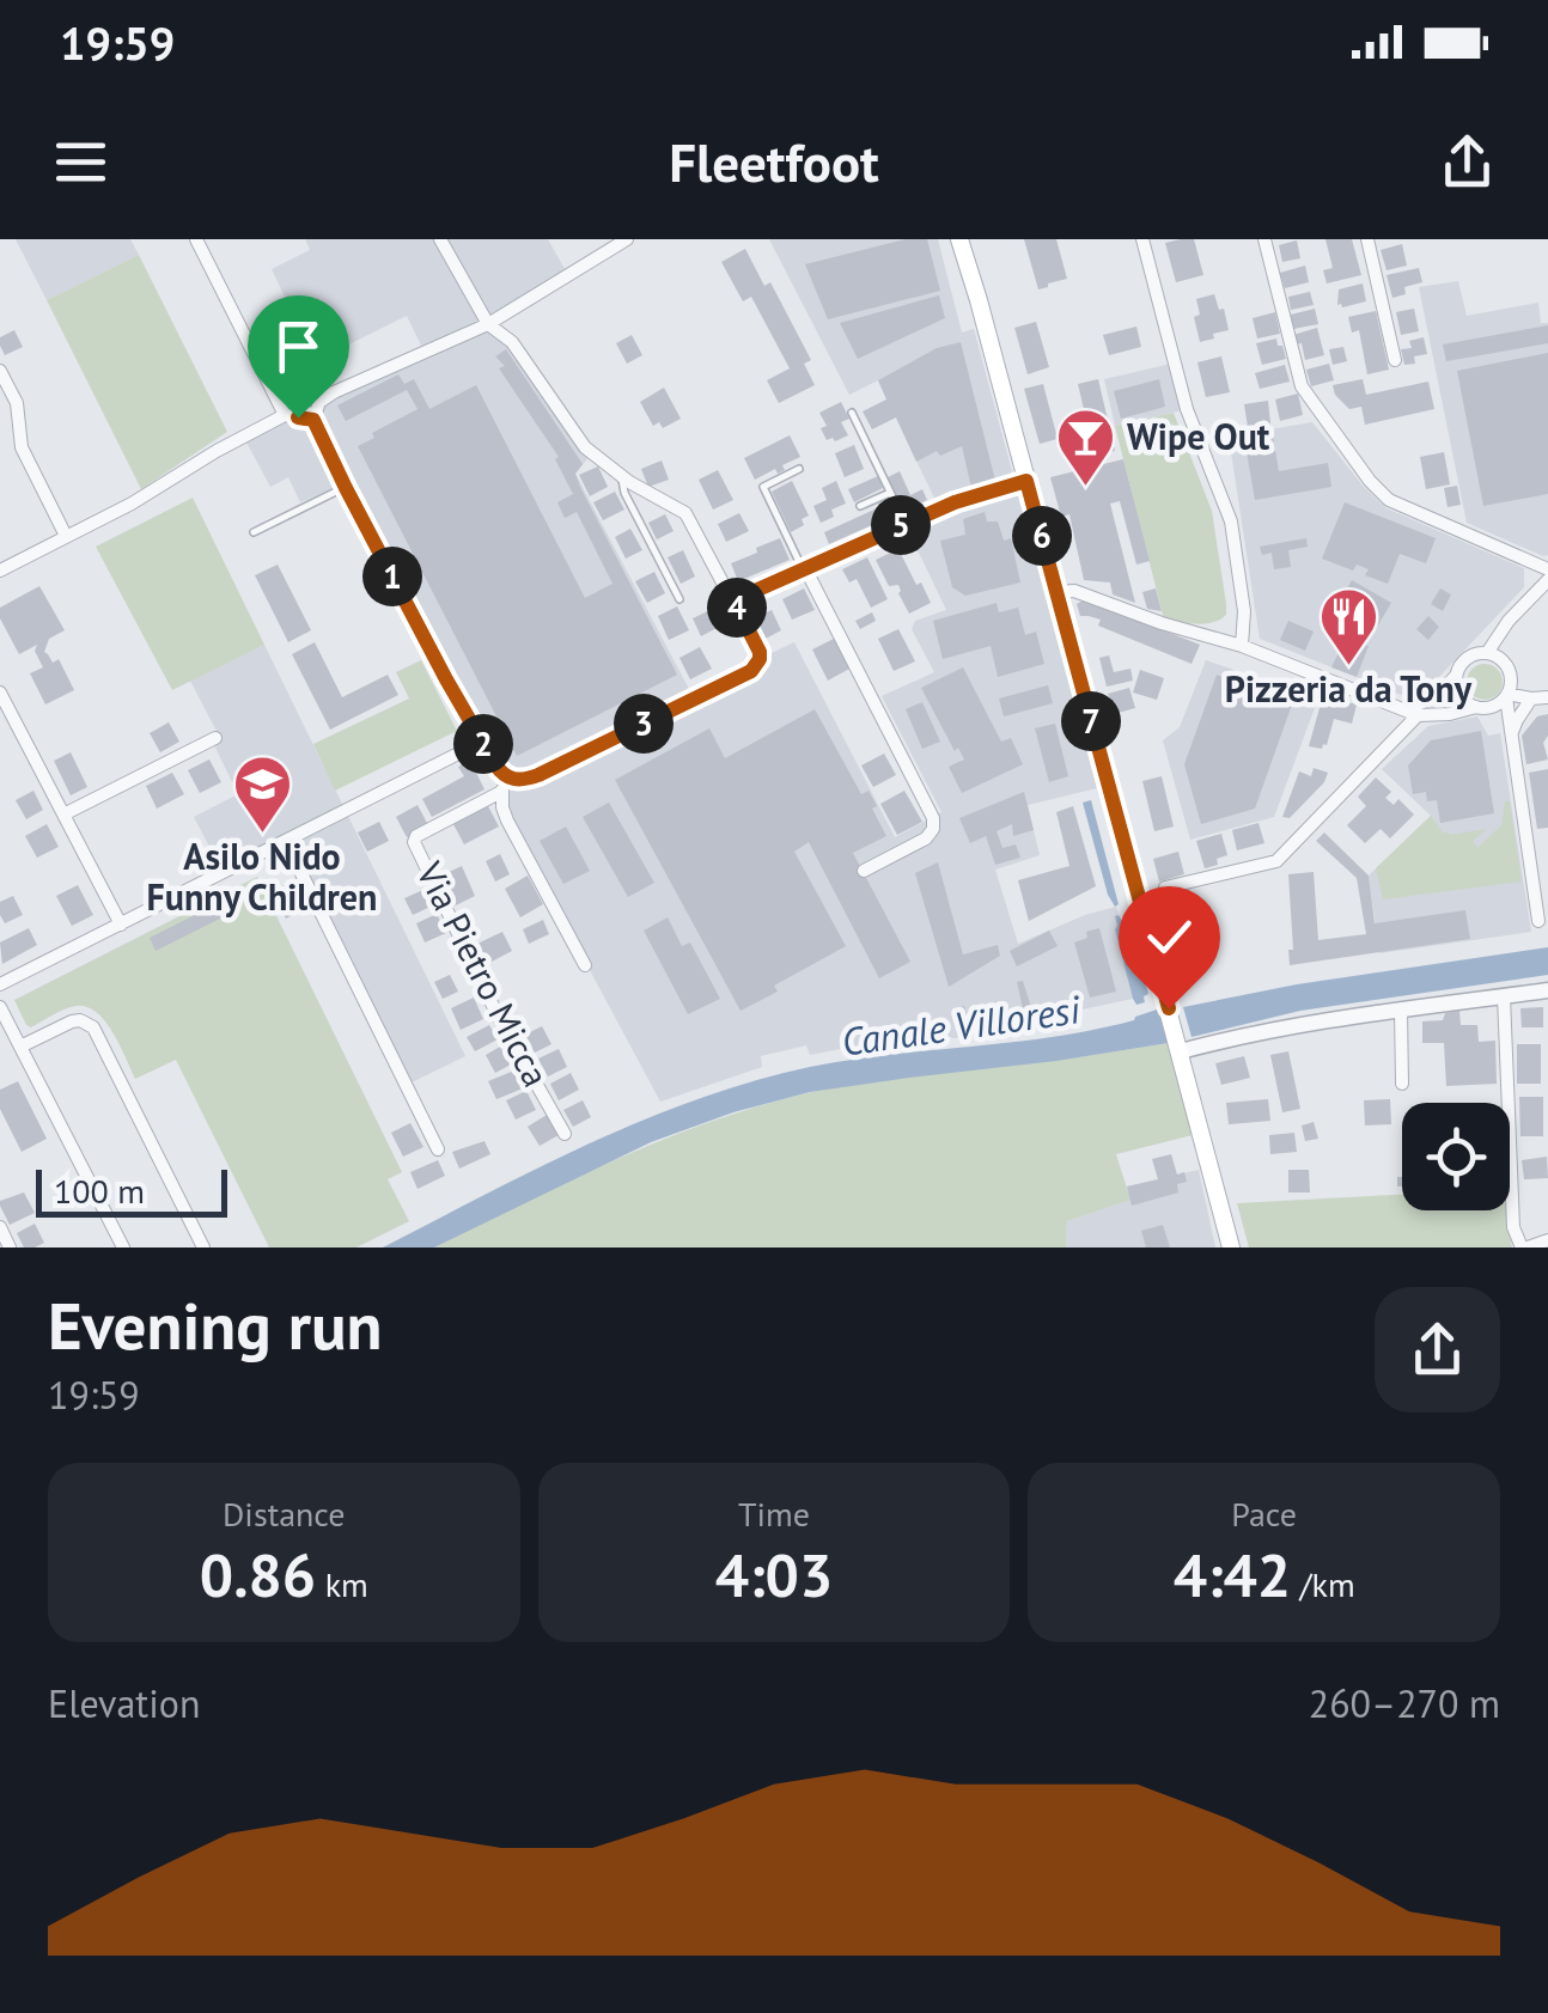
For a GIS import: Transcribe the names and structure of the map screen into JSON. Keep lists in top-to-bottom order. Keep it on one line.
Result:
{"streets":{"street":["Via Pietro Micca"]},"water":["Canale Villoresi"],"places":{"bar":["Wipe Out"],"restaurant":["Pizzeria da Tony"],"school or university":["Asilo Nido Funny Children"]},"scale_bar":"100 m","page":{"status":"19:59","header":"Fleetfoot","pins":["5","6","1","4","7","3","2"],"scale":"100 m","heading":["Evening run","19:59"],"stats":[["Distance","0.86 km"],["Time","4:03"],["Pace","4:42 /km"]],"chart":["Elevation","260–270 m"]}}
